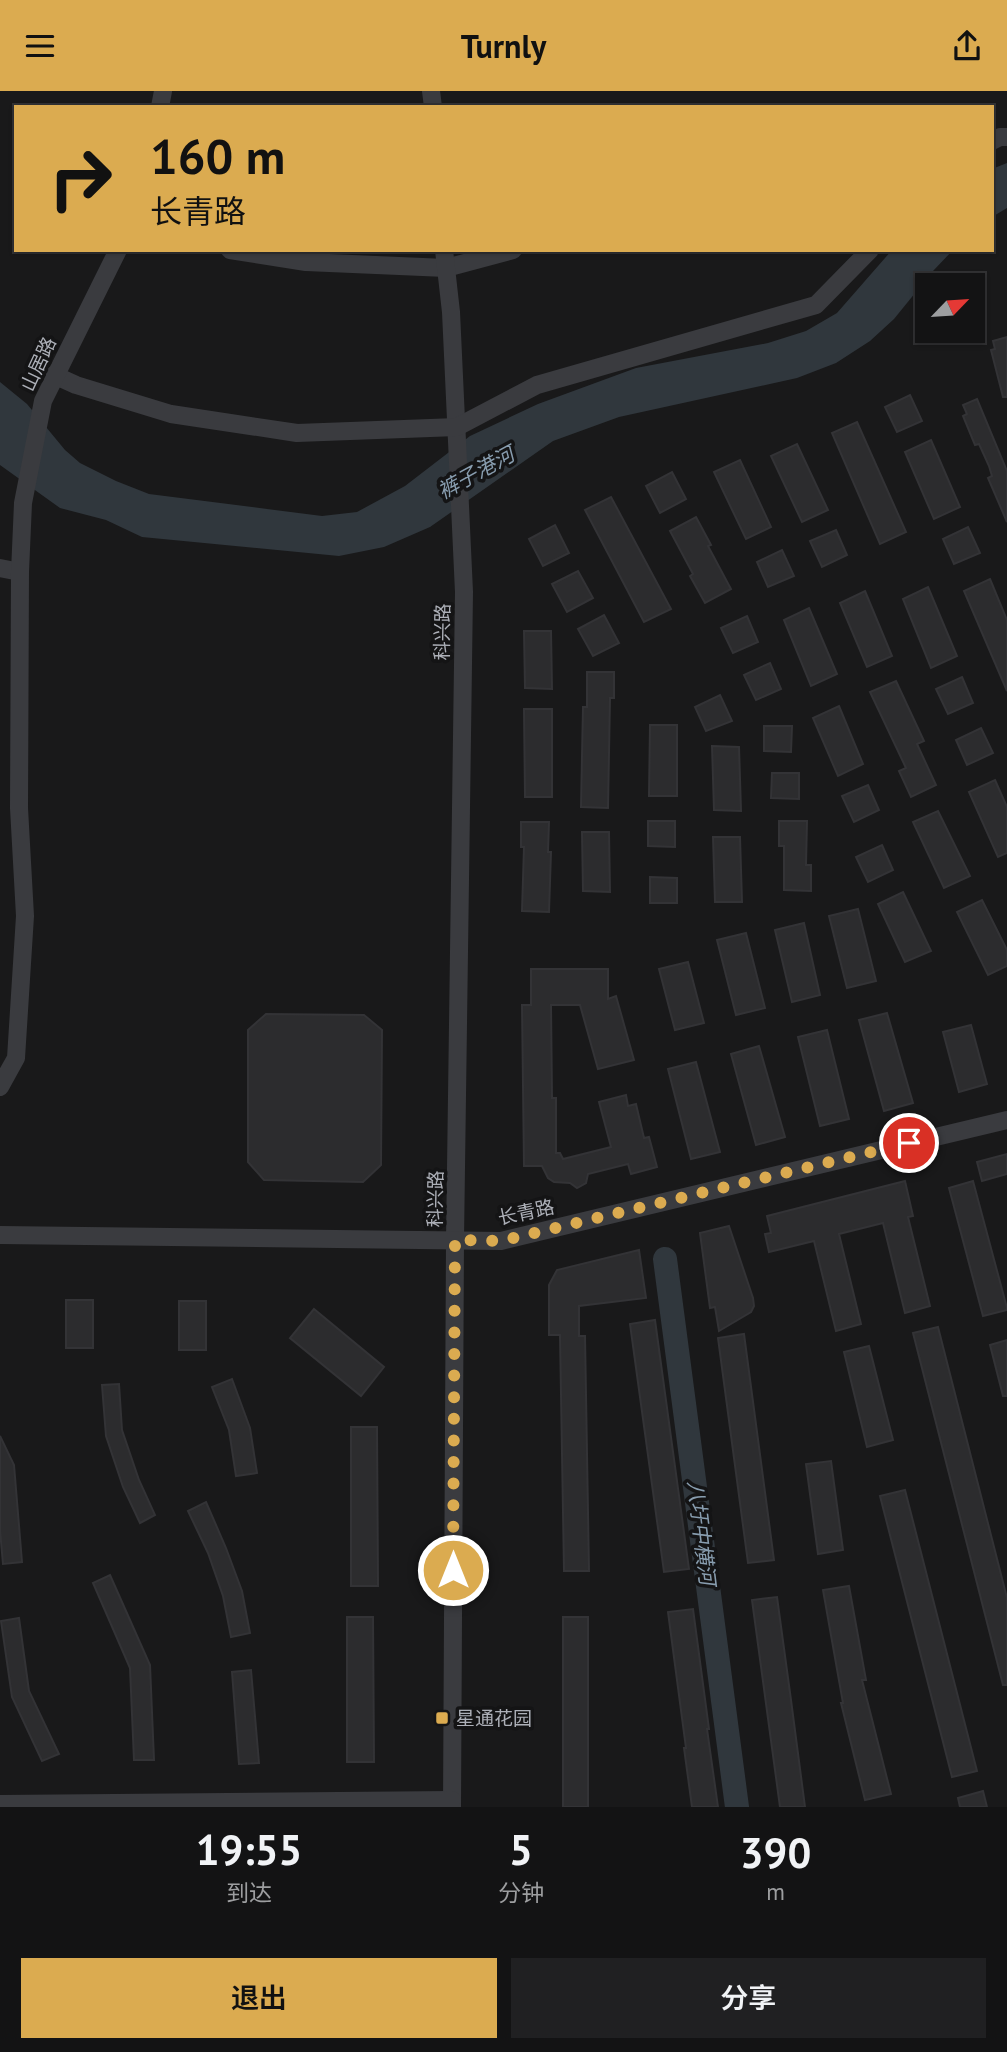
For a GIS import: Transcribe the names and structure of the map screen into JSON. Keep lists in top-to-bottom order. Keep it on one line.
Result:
{"streets":{"street":["山居路","科兴路","长青路"]},"crossings":[["科兴路","长青路"]],"water":["裤子港河","八圩中横河"],"places":{"transit":["星通花园"]},"north":"top right","page":{"header":"Turnly","turn":["160 m","长青路"],"eta":["19:55","到达","5","分钟","390","m"],"buttons":["退出","分享"]}}
